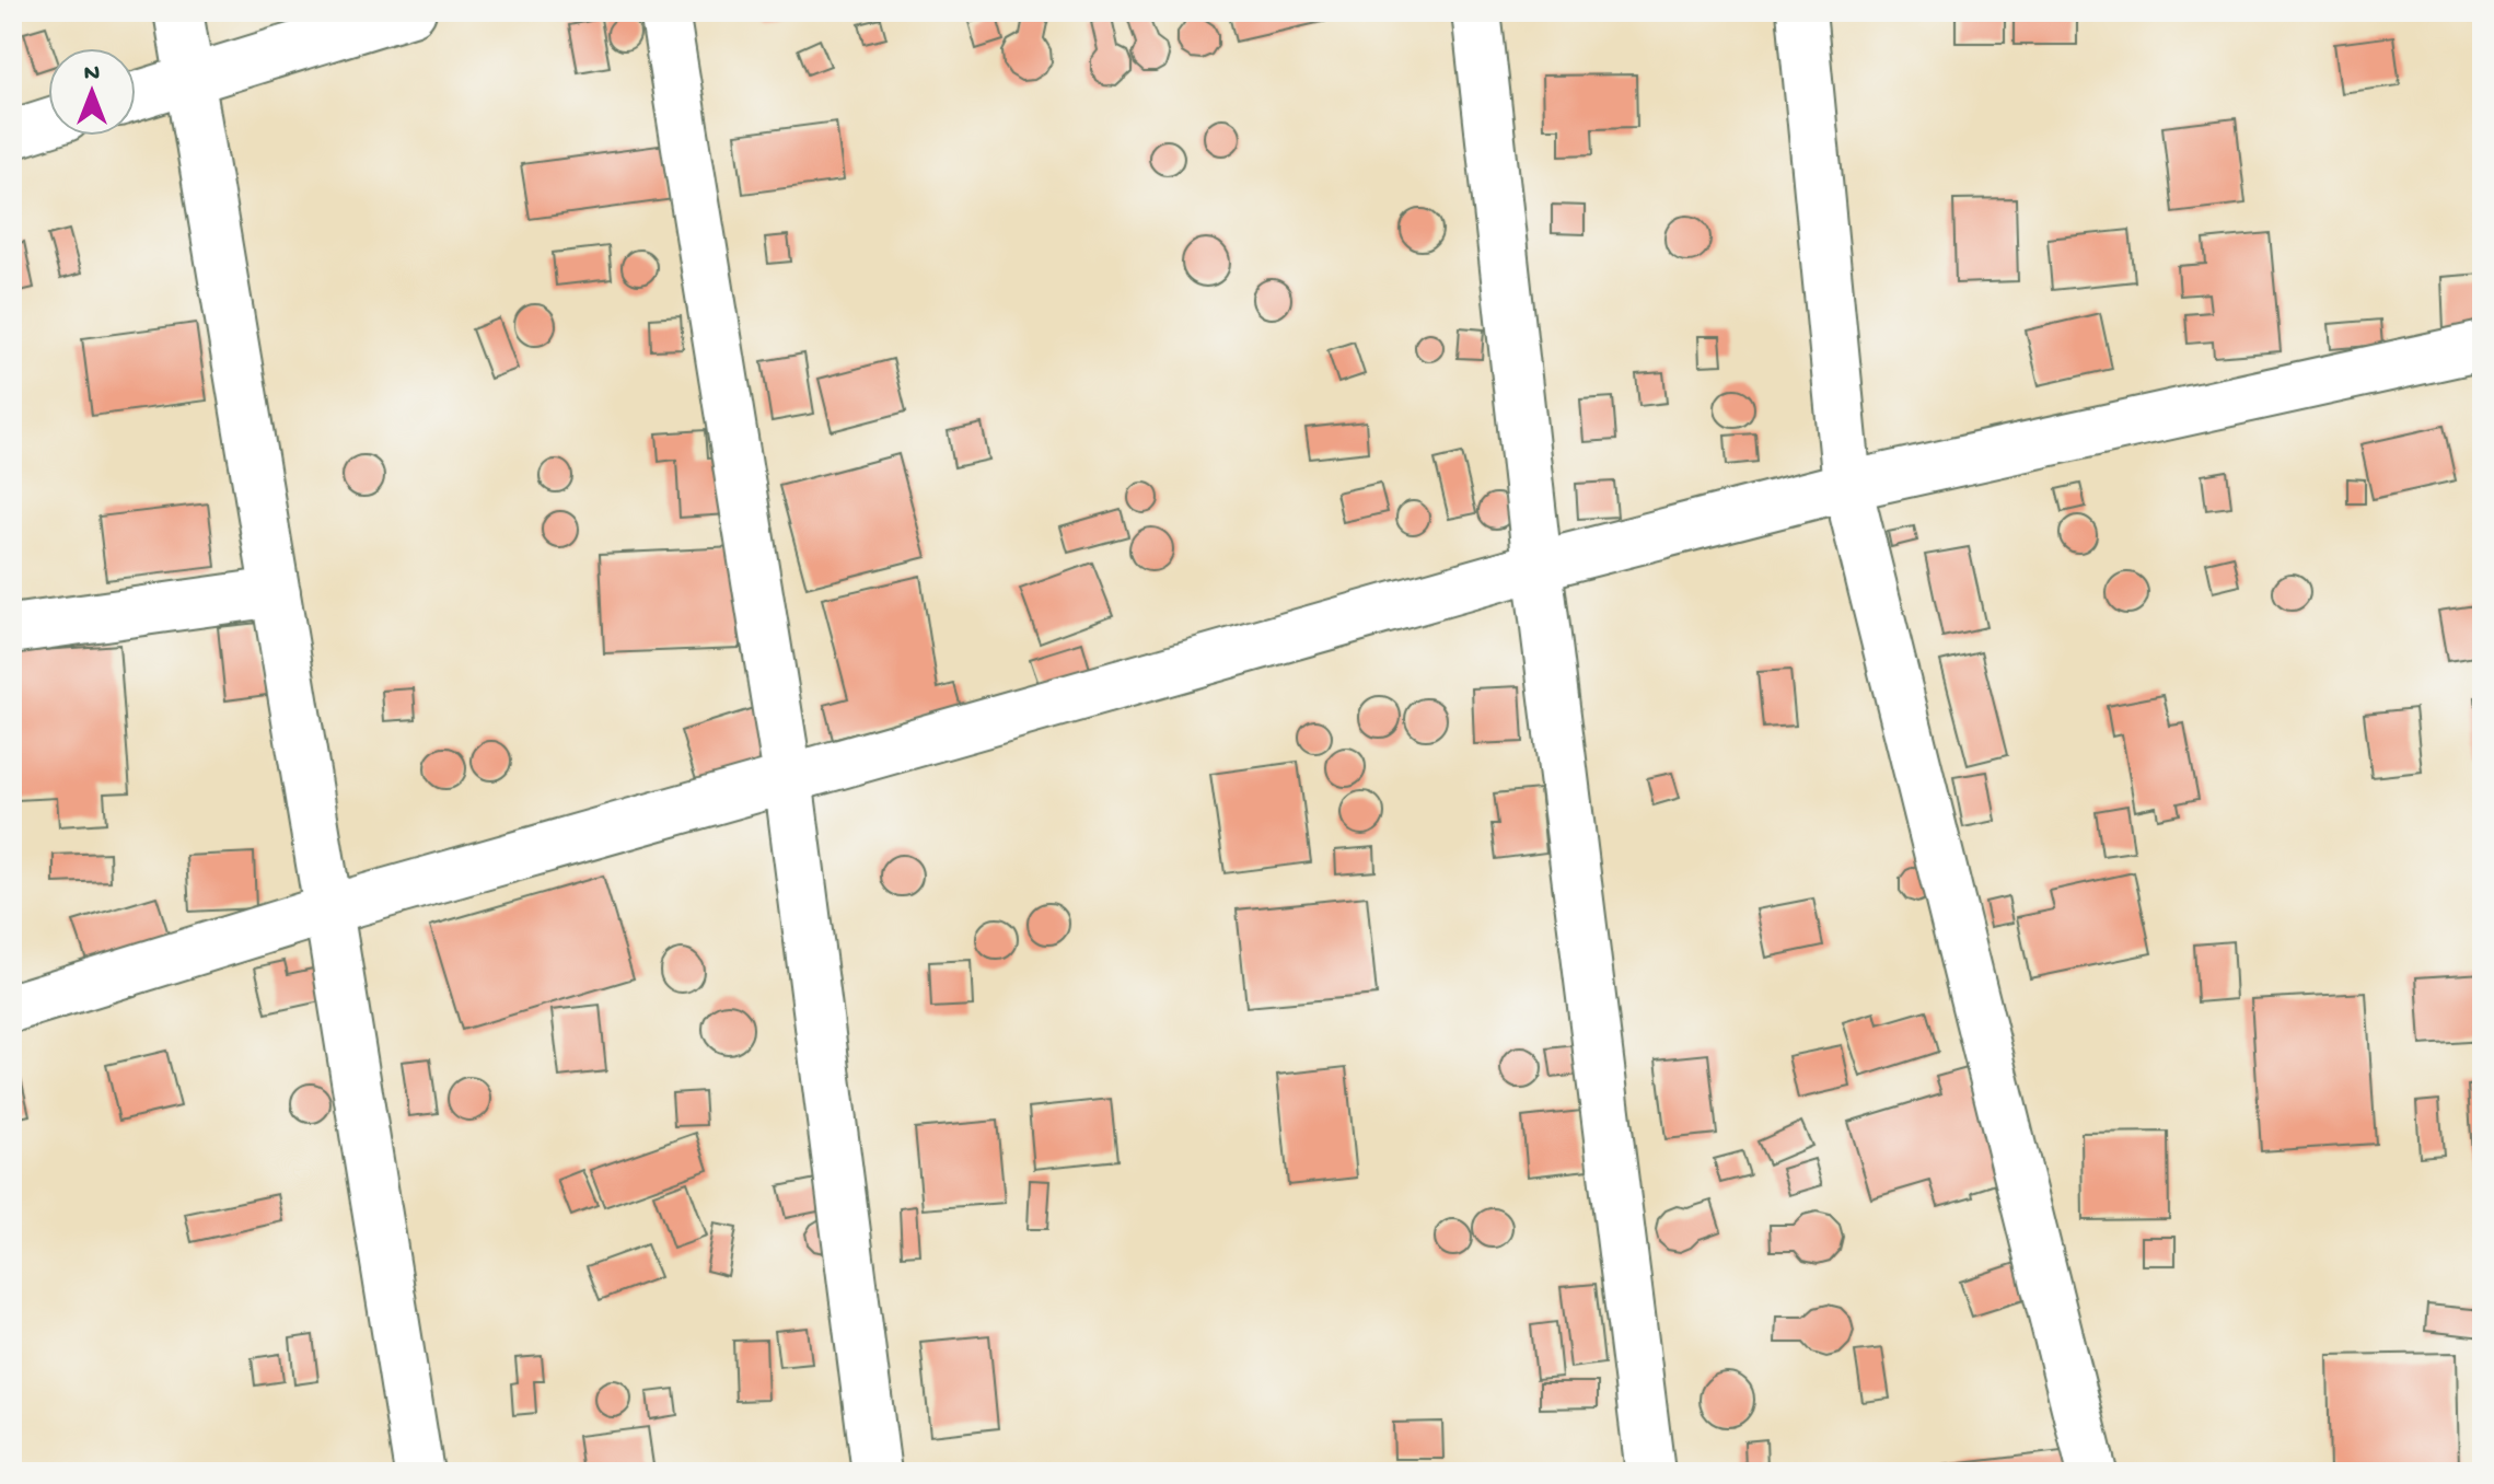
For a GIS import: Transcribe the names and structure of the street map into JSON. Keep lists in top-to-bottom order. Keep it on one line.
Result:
{"north":"top"}
